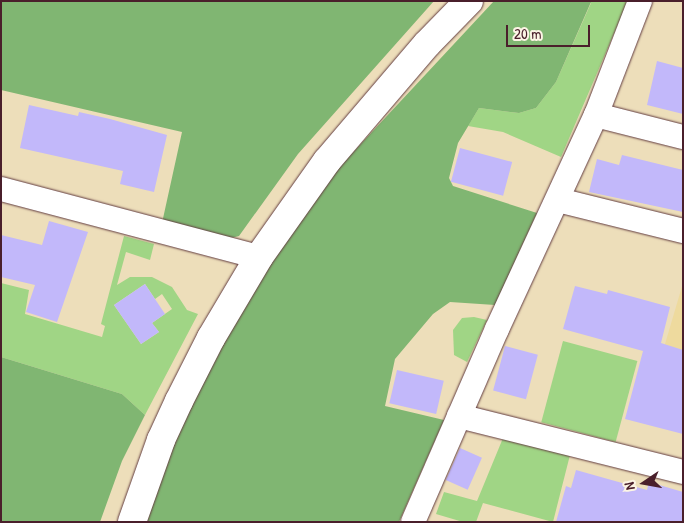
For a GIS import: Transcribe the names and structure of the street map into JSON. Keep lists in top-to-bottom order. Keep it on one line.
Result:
{"scale_bar":"20 m","north":"left"}
